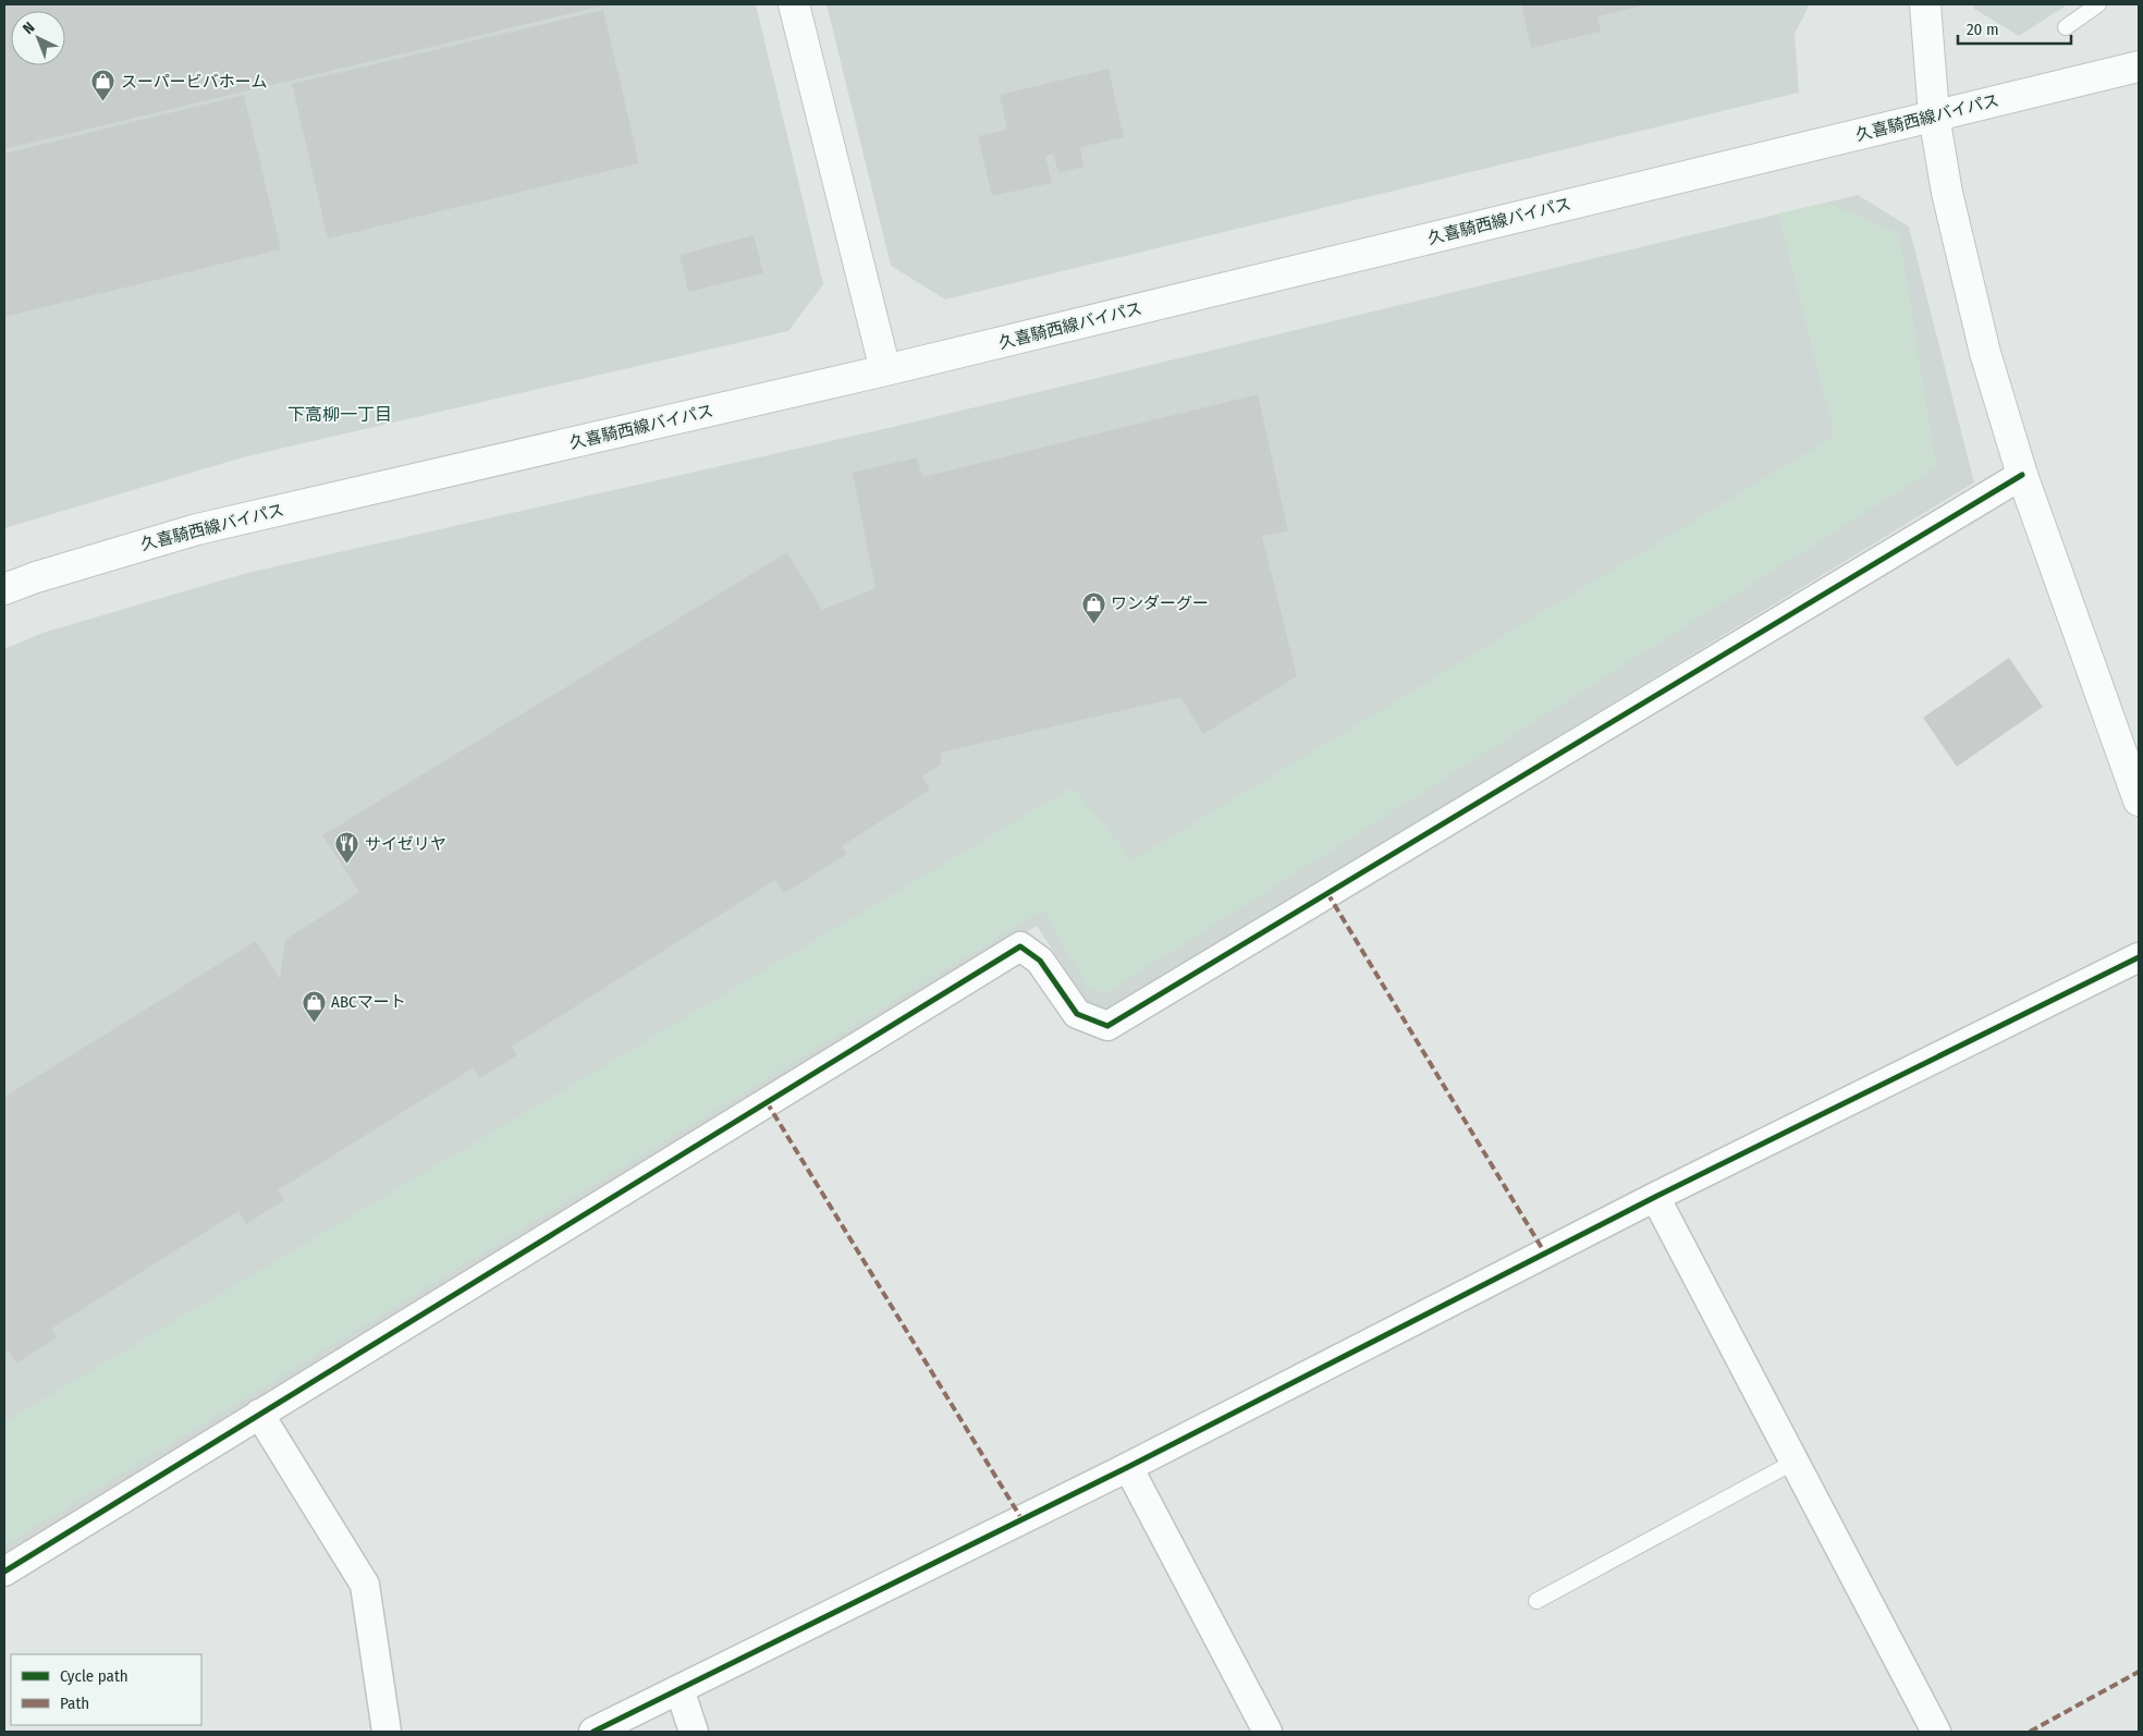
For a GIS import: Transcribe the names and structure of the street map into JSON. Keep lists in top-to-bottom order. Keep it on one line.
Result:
{"streets":{"main road":["久喜騎西線バイパス"]},"districts":["下高柳一丁目"],"places":{"shop":["スーパービバホーム","ワンダーグー","ABCマート"],"restaurant":["サイゼリヤ"]},"legend":["Cycle path","Path"],"scale_bar":"20 m","north":"top left"}
